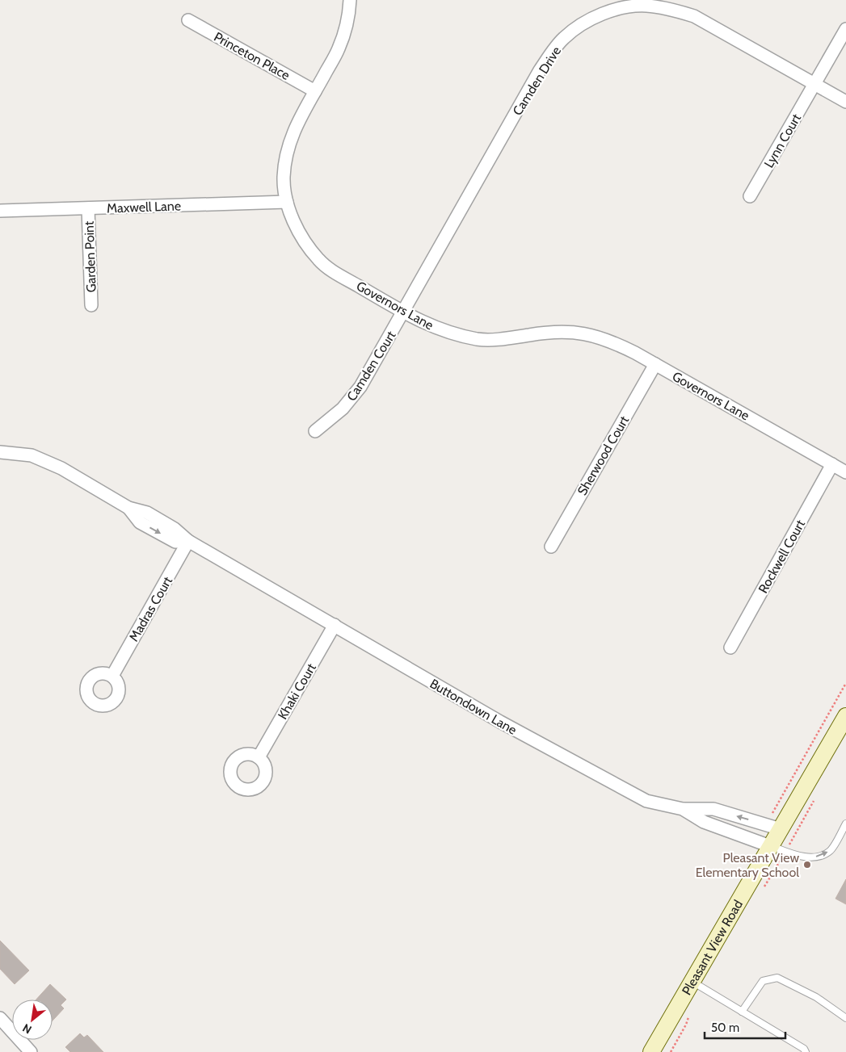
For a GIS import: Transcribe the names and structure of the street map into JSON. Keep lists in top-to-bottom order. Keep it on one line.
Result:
{"streets":{"main road":["Pleasant View Road"],"street":["Princeton Place","Camden Drive","Lynn Court","Maxwell Lane","Garden Point","Governors Lane","Camden Court","Sherwood Court","Rockwell Court","Madras Court","Khaki Court","Buttondown Lane"]},"crossings":[["Princeton Place","Governors Lane"],["Camden Drive","Lynn Court"],["Camden Drive","Governors Lane"],["Camden Drive","Camden Court"],["Maxwell Lane","Garden Point"],["Maxwell Lane","Governors Lane"],["Governors Lane","Camden Court"],["Governors Lane","Sherwood Court"],["Governors Lane","Rockwell Court"],["Madras Court","Buttondown Lane"],["Khaki Court","Buttondown Lane"],["Buttondown Lane","Pleasant View Road"]],"places":["Pleasant View Elementary School"],"scale_bar":"50 m","north":"bottom left"}
